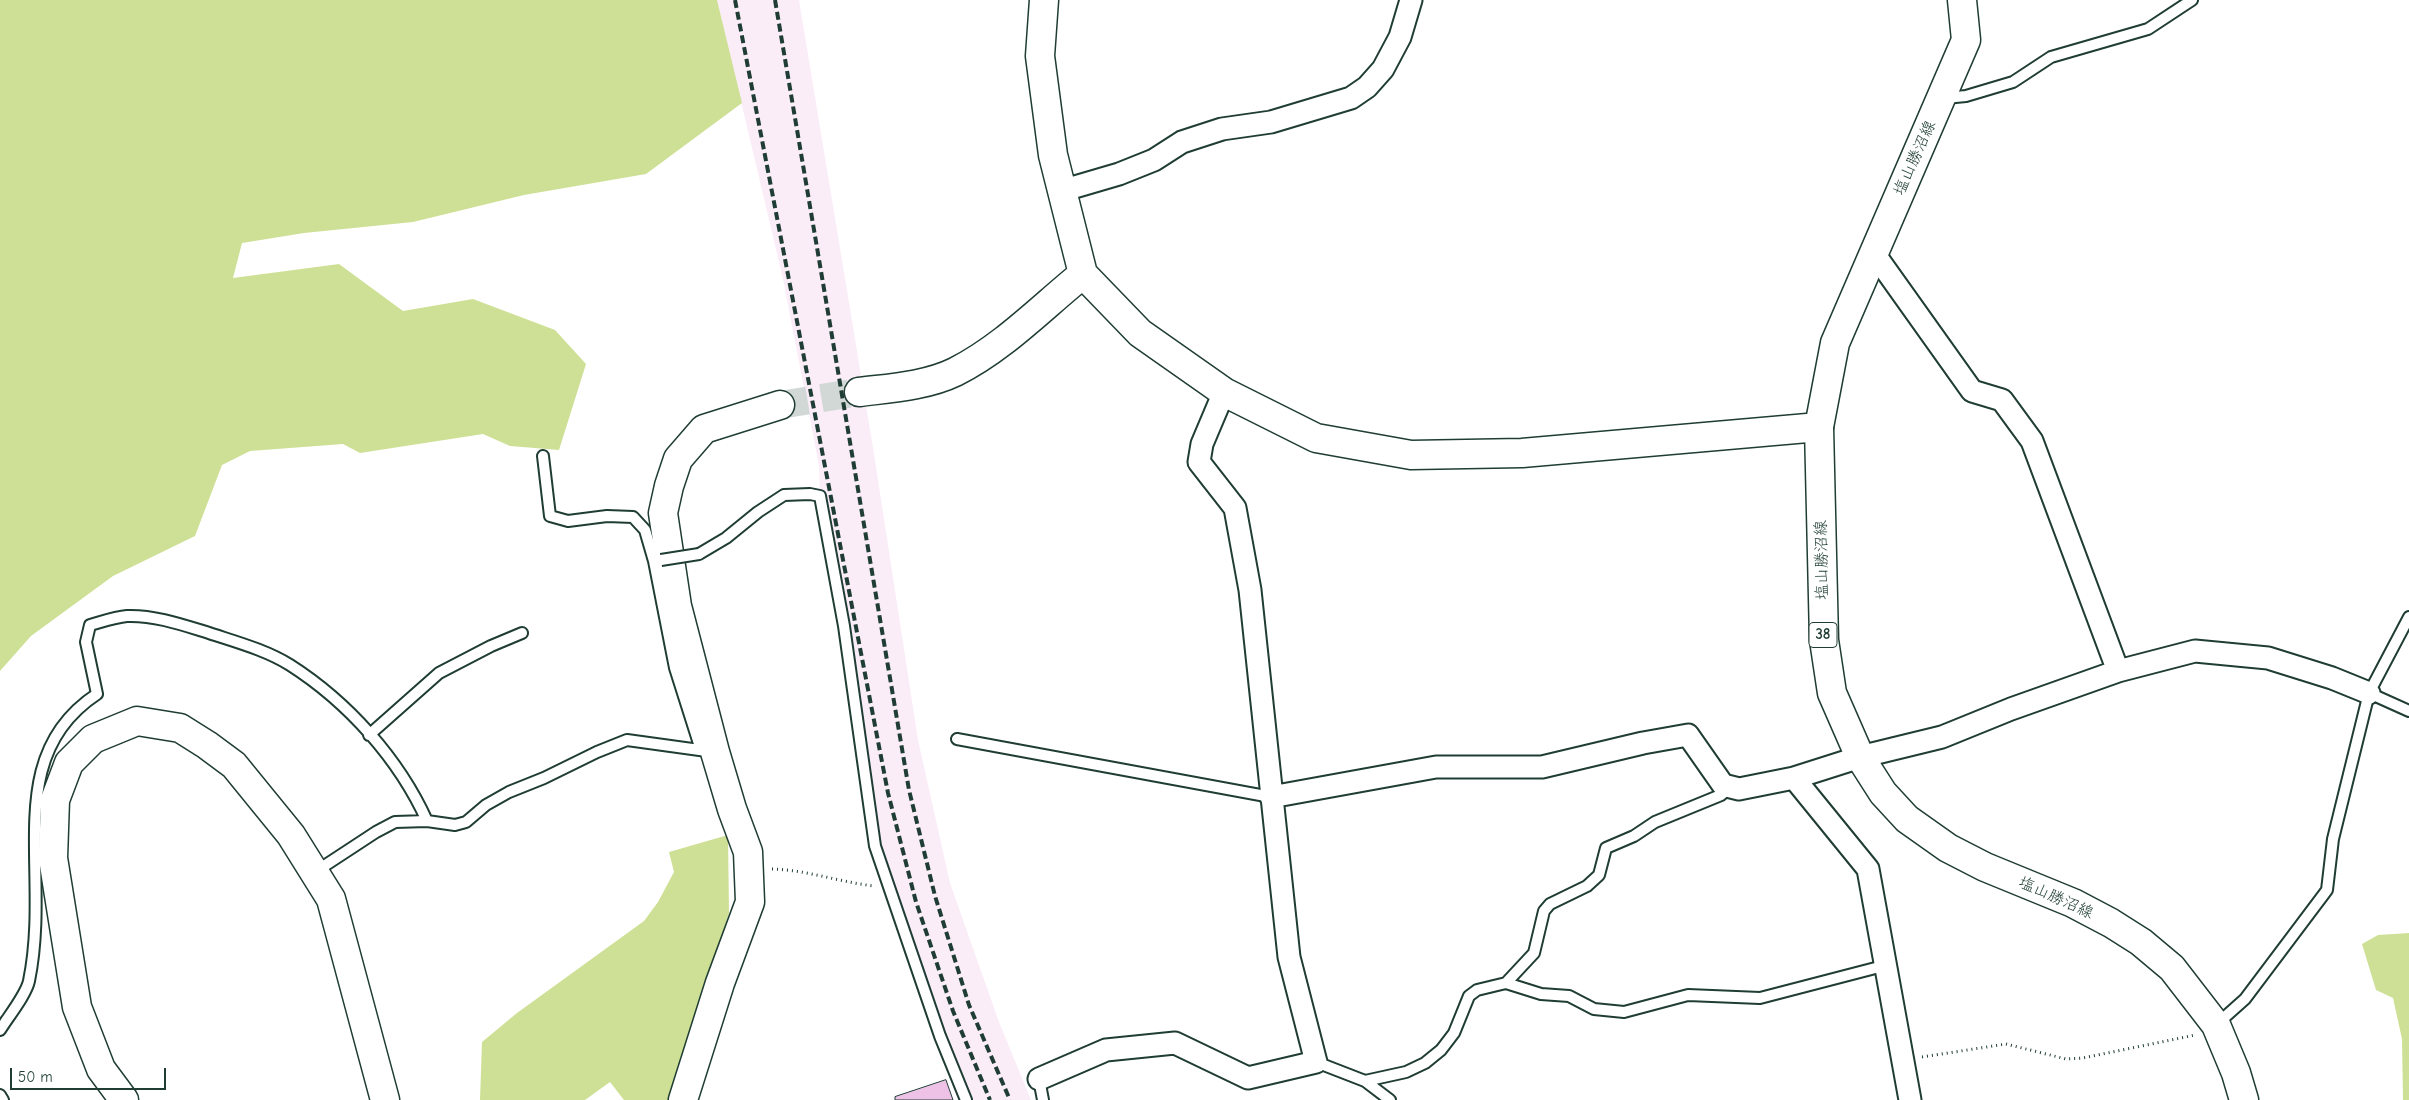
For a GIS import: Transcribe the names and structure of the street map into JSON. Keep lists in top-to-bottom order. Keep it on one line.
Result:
{"streets":{"street":["塩山勝沼線","38"]},"scale_bar":"50 m"}
